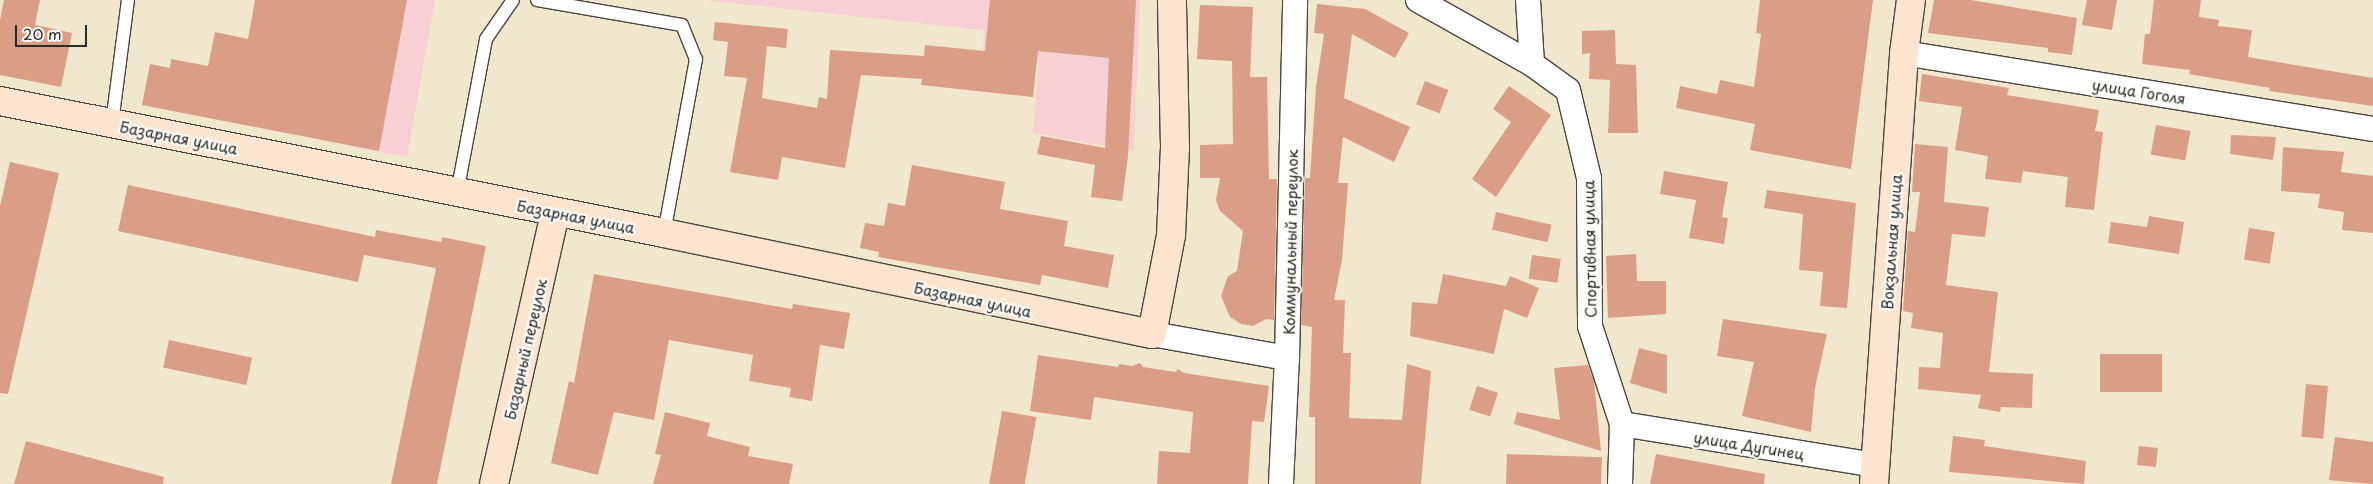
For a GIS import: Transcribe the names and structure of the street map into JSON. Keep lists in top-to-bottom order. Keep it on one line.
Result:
{"streets":{"main road":["Базарная улица","Вокзальная улица","Базарный переулок"],"street":["улица Гоголя","Коммунальный переулок","Спортивная улица","улица Дугинец"]},"crossings":[["улица Гоголя","Вокзальная улица"],["Базарная улица","Коммунальный переулок"],["Базарная улица","Базарный переулок"],["Вокзальная улица","улица Дугинец"],["Спортивная улица","улица Дугинец"]],"scale_bar":"20 m"}
